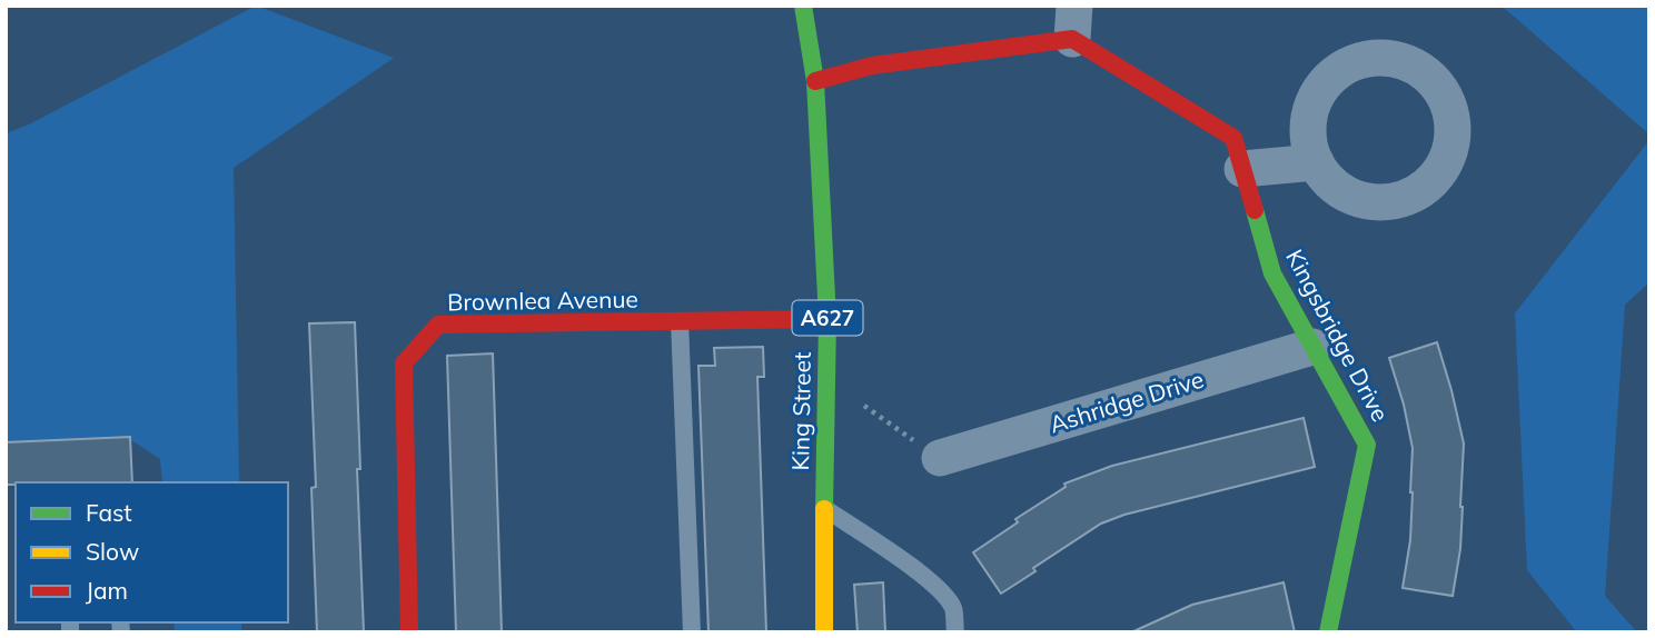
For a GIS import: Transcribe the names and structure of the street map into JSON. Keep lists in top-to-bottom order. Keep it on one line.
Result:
{"streets":{"street":["Brownlea Avenue","A627","Kingsbridge Drive","Ashridge Drive","King Street"]},"crossings":[["Brownlea Avenue","King Street"],["Kingsbridge Drive","Ashridge Drive"],["Kingsbridge Drive","King Street"]],"legend":["Fast","Slow","Jam"]}
